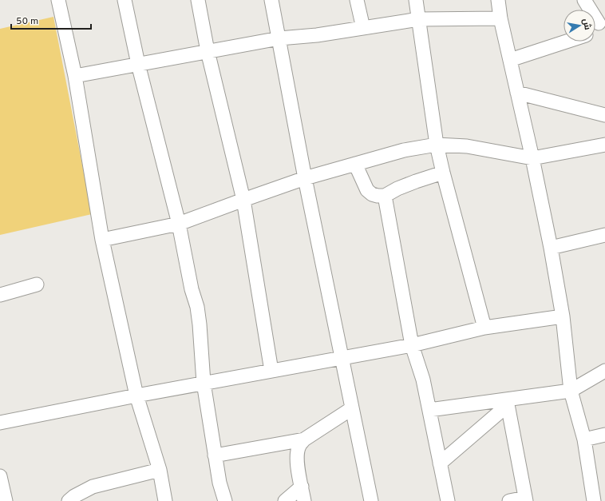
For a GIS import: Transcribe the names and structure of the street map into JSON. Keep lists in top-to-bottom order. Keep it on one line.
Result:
{"scale_bar":"50 m","north":"right"}
